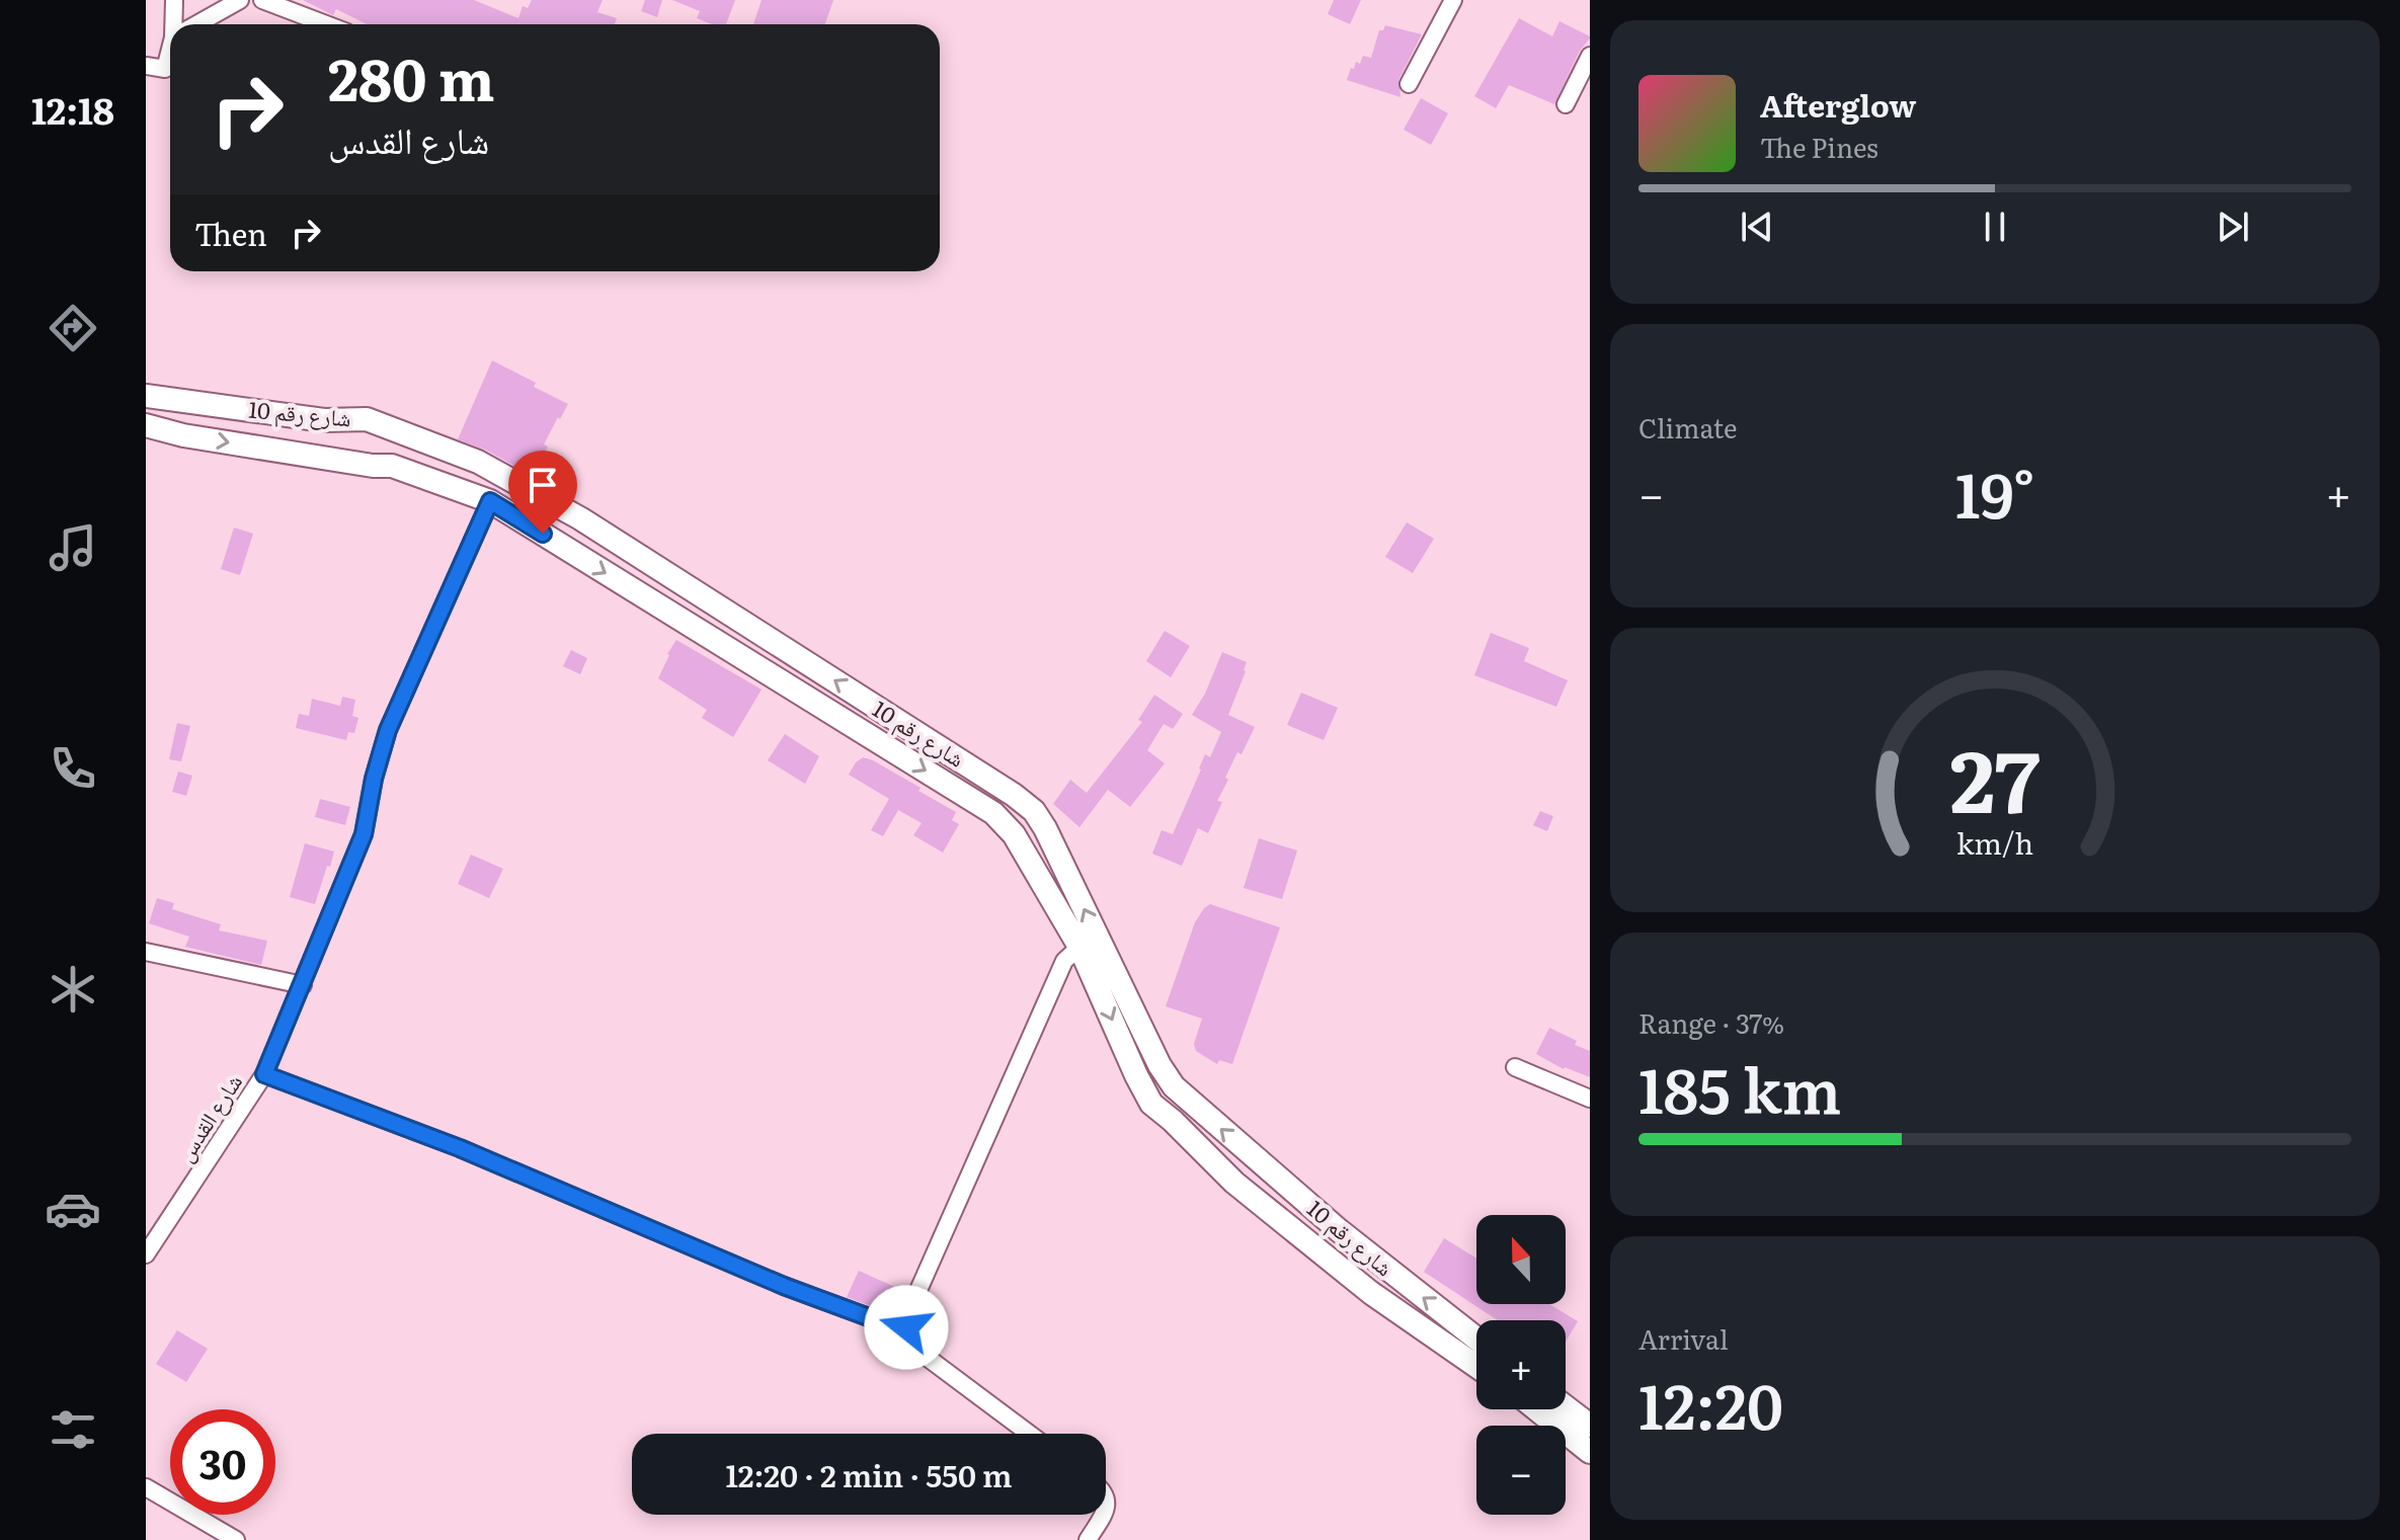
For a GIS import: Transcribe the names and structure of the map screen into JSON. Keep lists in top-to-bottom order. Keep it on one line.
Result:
{"streets":{"main road":["شارع رقم 10"],"street":["شارع القدس"]},"crossings":[["شارع رقم 10","شارع القدس"]],"north":"top","page":{"tabs":"12:18","turn":["280 m","شارع القدس"],"song":["Afterglow","The Pines"],"then":"Then","tile":["Climate",["Range · 37%","185 km"],["Arrival","12:20"]],"heat":["−","19°","+"],"map_buttons":["+","−"],"limit":"30","trip":"12:20 · 2 min · 550 m","gauge":["27","km/h"]}}
